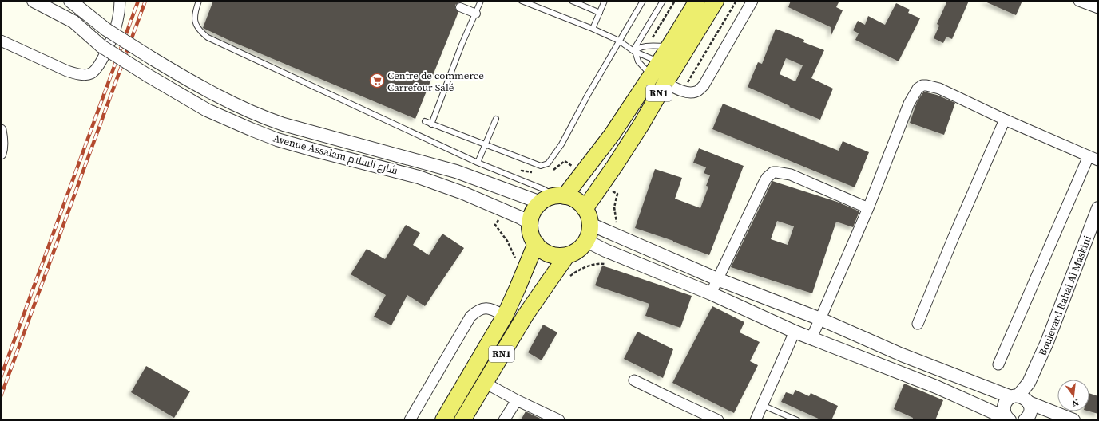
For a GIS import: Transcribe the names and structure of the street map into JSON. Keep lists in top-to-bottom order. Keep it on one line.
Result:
{"streets":{"main road":["RN1"],"street":["Avenue Assalam شارع السلام","Boulevard Rahal Al Maskini"]},"crossings":[["RN1","Avenue Assalam شارع السلام"]],"places":{"supermarket":["Centre de commerce Carrefour Salé"]},"north":"bottom"}
